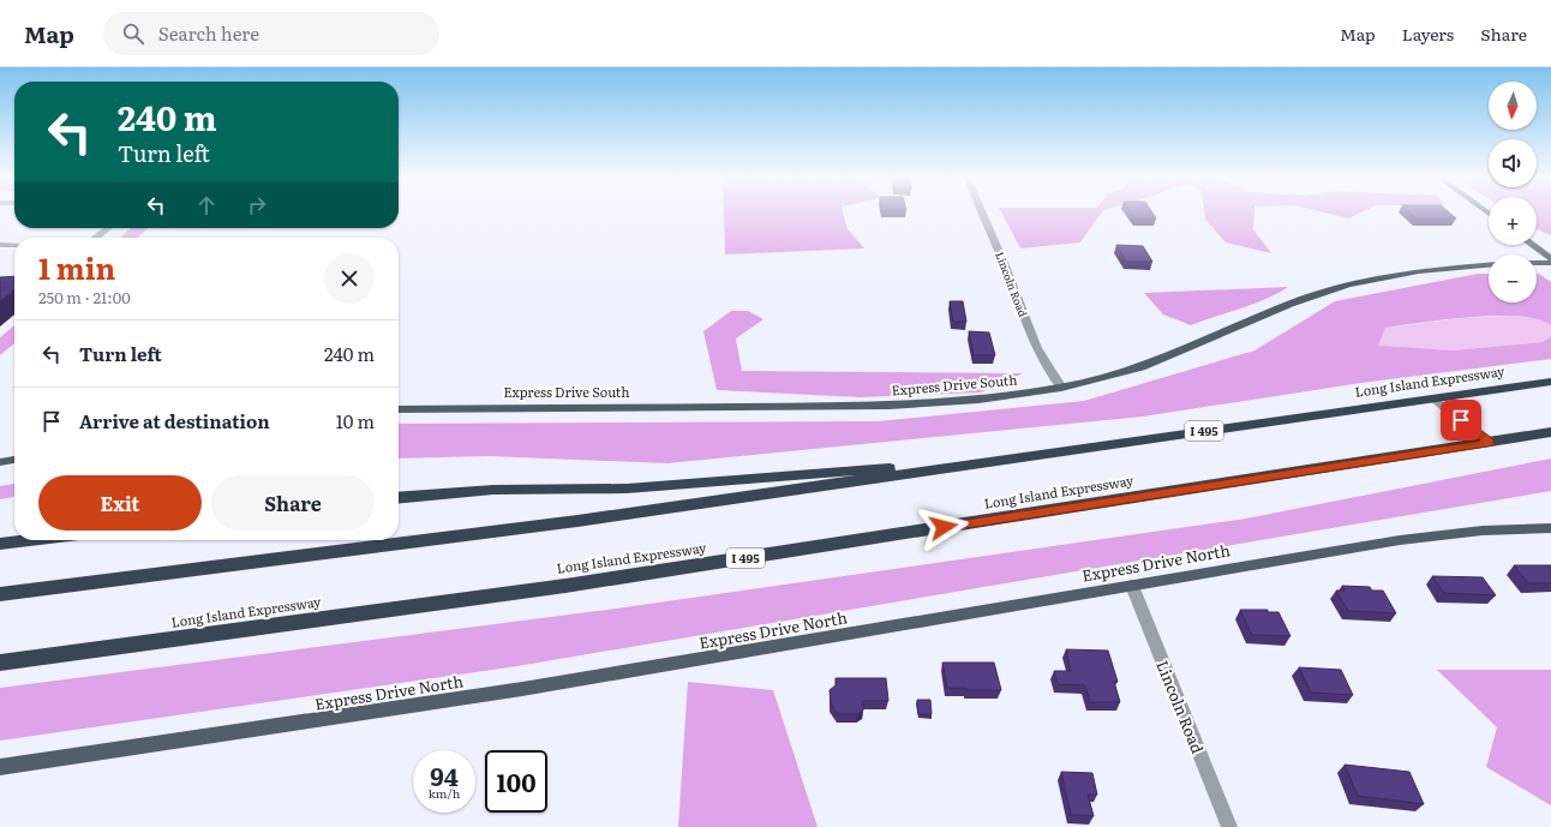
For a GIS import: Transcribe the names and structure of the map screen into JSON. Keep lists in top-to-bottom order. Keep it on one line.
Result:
{"streets":{"highway":["Long Island Expressway","I 495"],"main road":["Express Drive South","Express Drive North"],"street":["Lincoln Road"]},"crossings":[["Lincoln Road","Express Drive South"],["Lincoln Road","Express Drive North"]],"north":"bottom","page":{"header":"Map","search":"Search here","nav":["Map","Layers","Share"],"map_buttons":["+","−"],"turn":["240 m","Turn left"],"heading":["1 min","250 m · 21:00"],"list":[{"name":"Turn left","value":"240 m"},{"name":"Arrive at destination","value":"10 m"}],"buttons":["Exit","Share"],"speed":"94 km/h","limit":"100"}}
